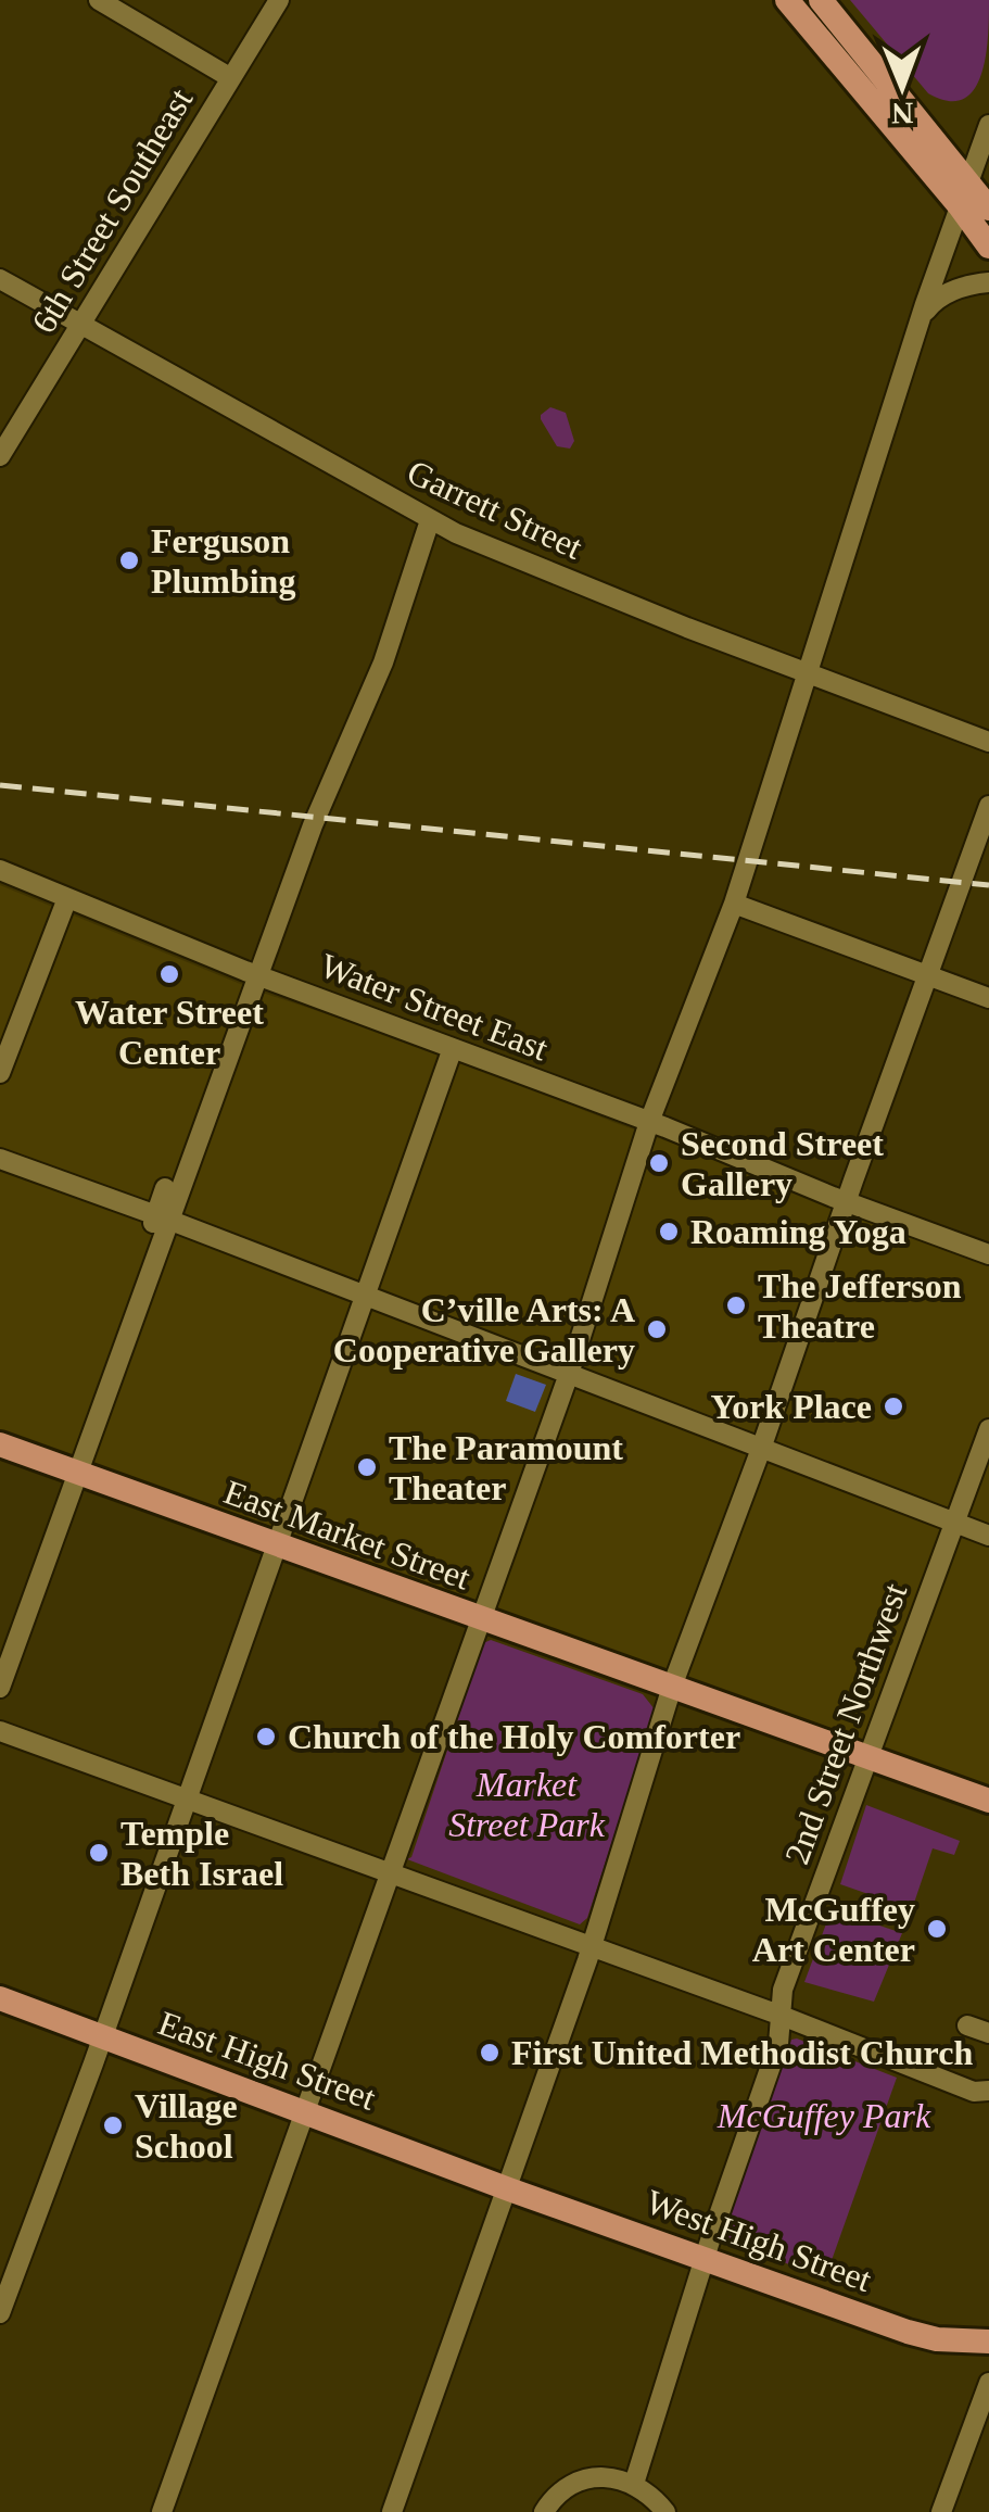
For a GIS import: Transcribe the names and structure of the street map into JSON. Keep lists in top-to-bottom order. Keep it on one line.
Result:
{"streets":{"main road":["East Market Street","East High Street","West High Street"],"street":["6th Street Southeast","Garrett Street","Water Street East","2nd Street Northwest"]},"crossings":[["6th Street Southeast","Garrett Street"],["East Market Street","2nd Street Northwest"],["2nd Street Northwest","West High Street"],["East High Street","West High Street"]],"parks":["Market Street Park","McGuffey Park"],"places":["Ferguson Plumbing","Water Street Center","Second Street Gallery","Roaming Yoga","The Jefferson Theatre","C’ville Arts: A Cooperative Gallery","York Place","The Paramount Theater","Church of the Holy Comforter","Temple Beth Israel","McGuffey Art Center","First United Methodist Church","Village School"],"north":"bottom"}
